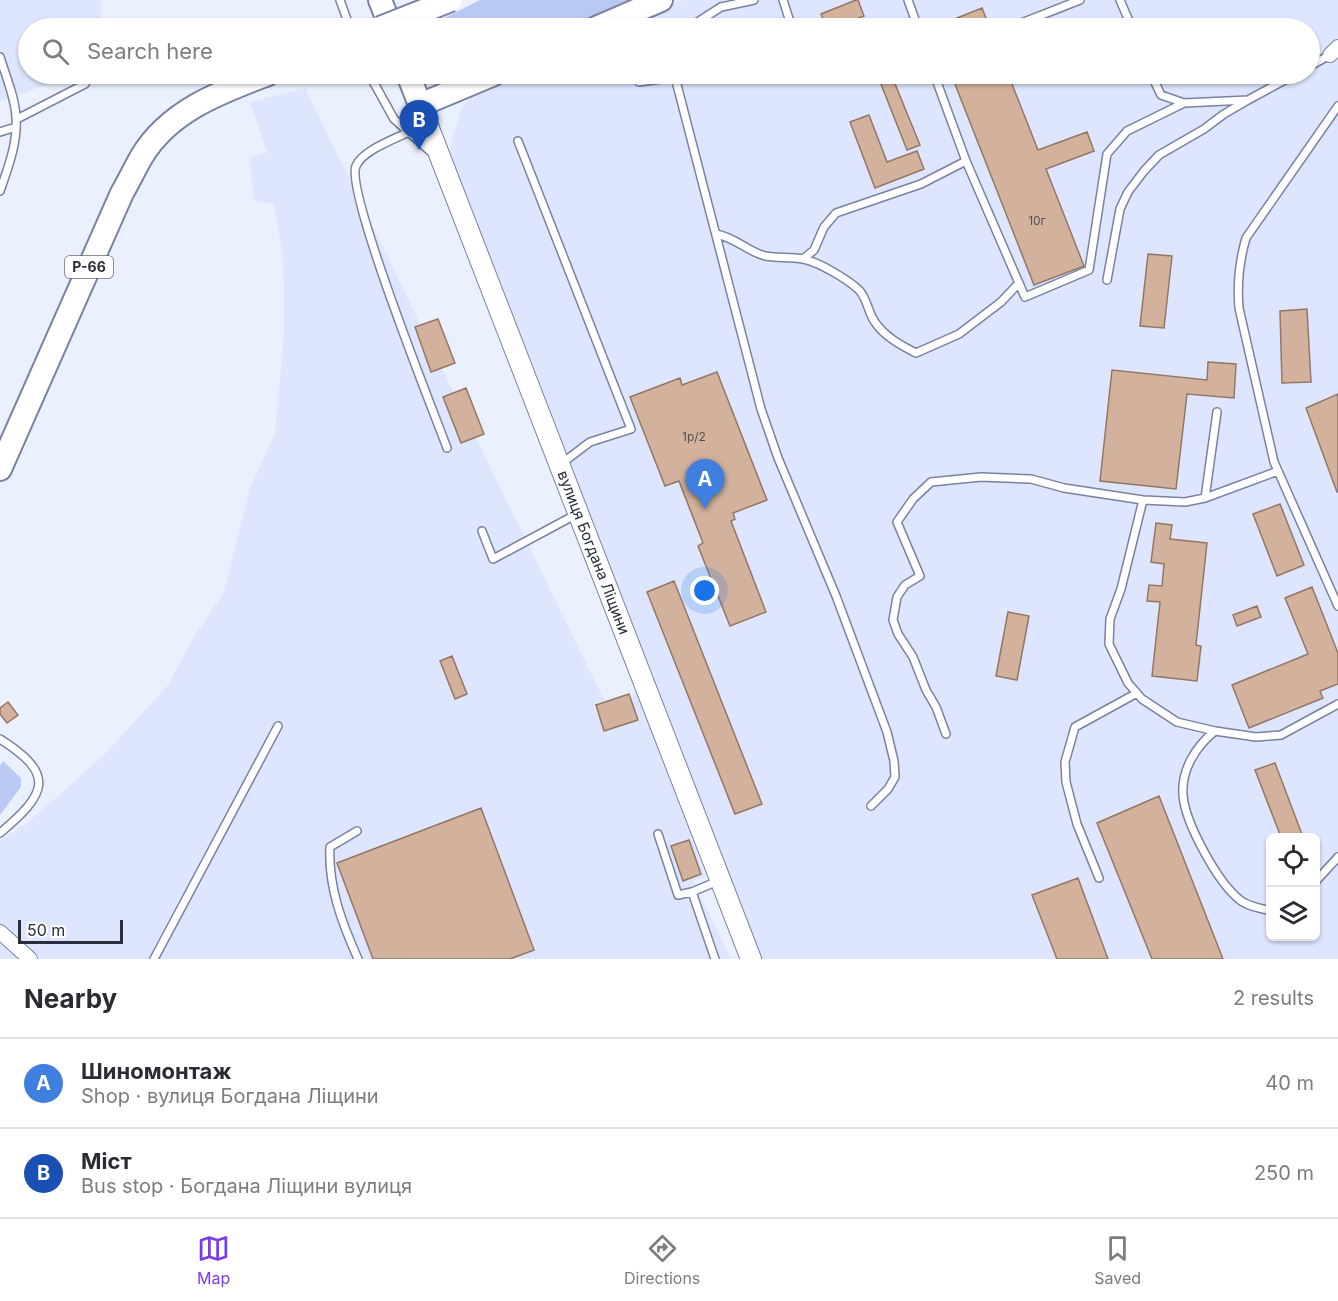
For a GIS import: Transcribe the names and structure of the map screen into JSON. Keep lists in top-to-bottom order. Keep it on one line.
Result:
{"streets":{"main road":["Р-66","вулиця Богдана Ліщини"]},"house_numbers":["10г","1р/2"],"scale_bar":"50 m","page":{"search":"Search here","pins":["B","A"],"scale":"50 m","heading":["Nearby","2 results"],"list":[{"mark":"A","name":"Шиномонтаж","note":"Shop · вулиця Богдана Ліщини","value":"40 m"},{"mark":"B","name":"Міст","note":"Bus stop · Богдана Ліщини вулиця","value":"250 m"}],"nav":["Map","Directions","Saved"]}}
